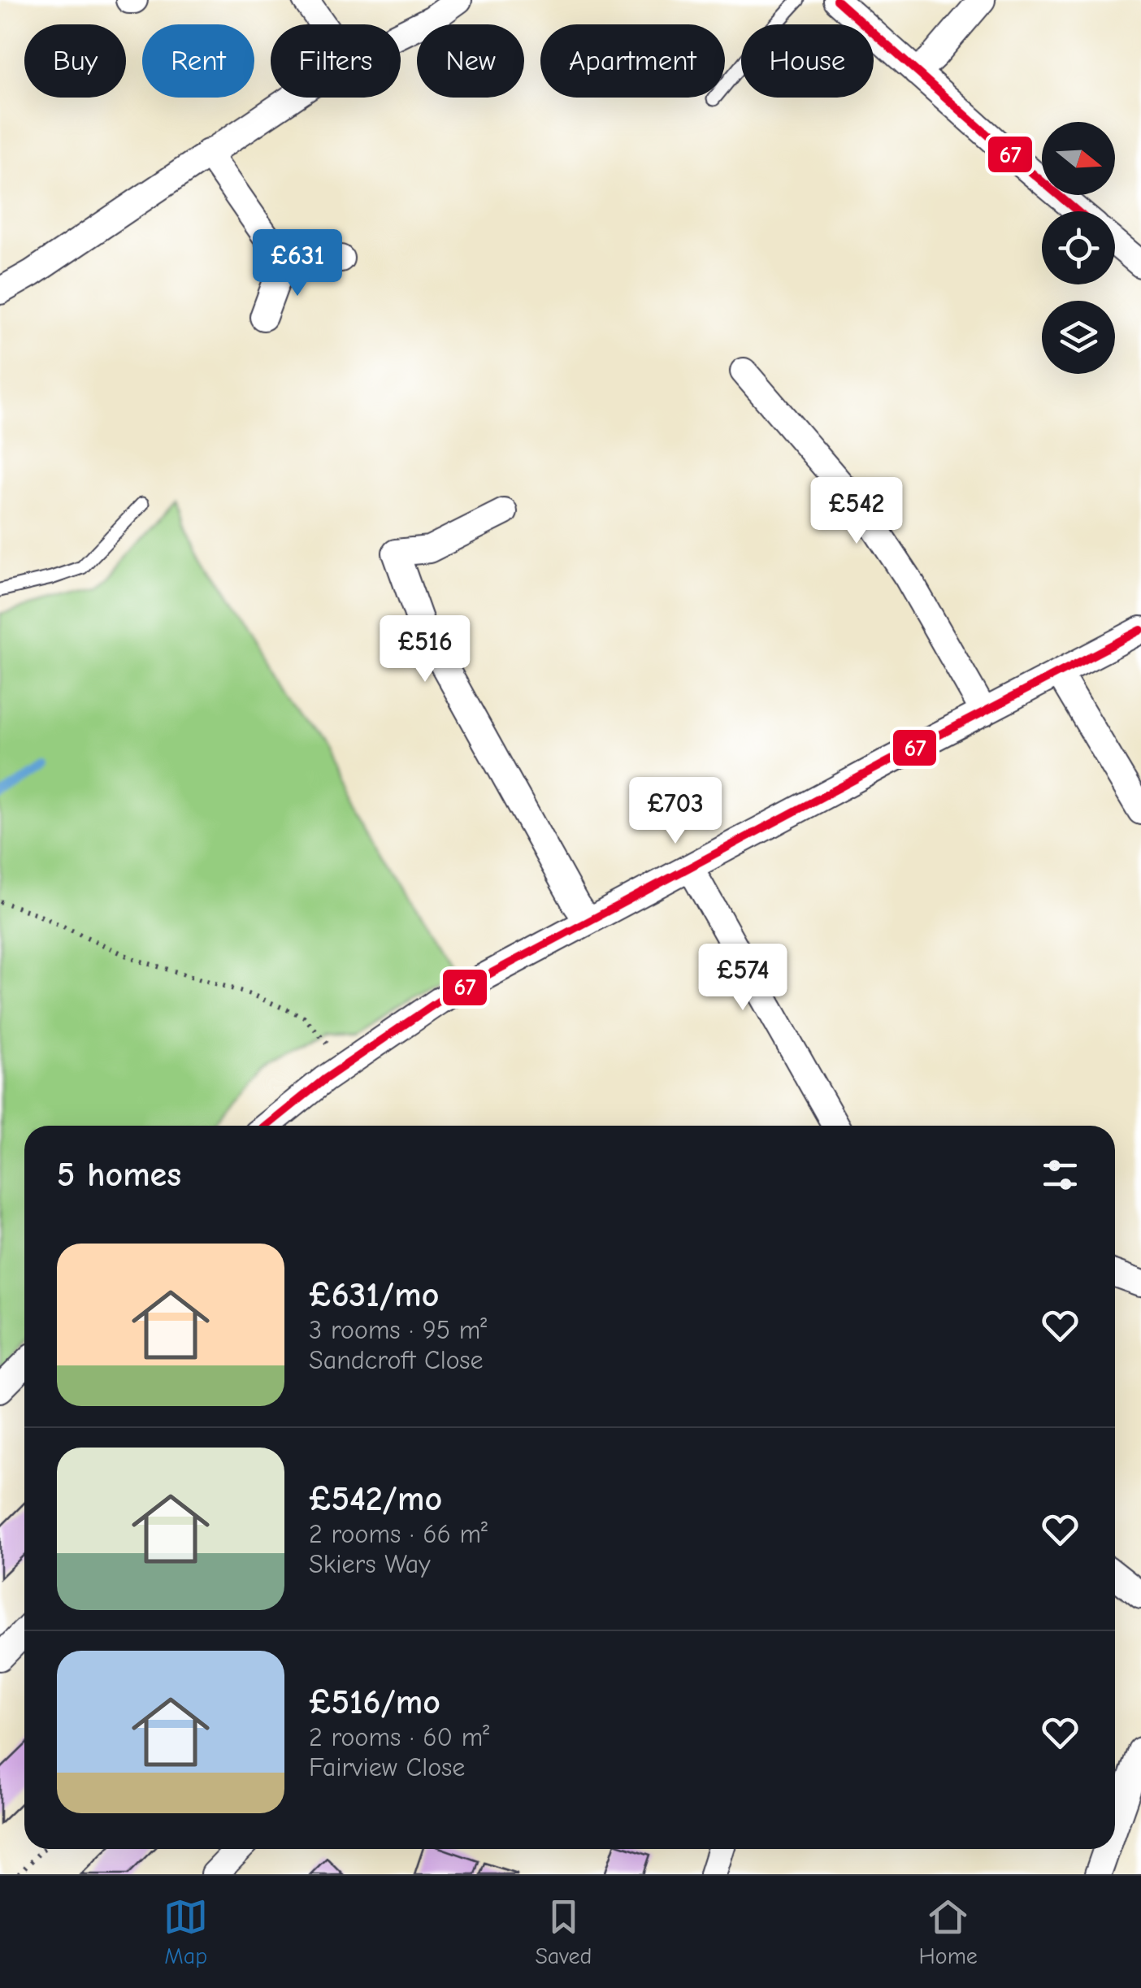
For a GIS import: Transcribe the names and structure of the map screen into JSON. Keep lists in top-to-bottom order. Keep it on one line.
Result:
{"lines":["transit line 67"],"north":"right","page":{"chip":["Buy","Rent","Filters","New","Apartment","House"],"price":["£631","£542","£516","£703","£574"],"heading":"5 homes","list":[{"name":"£631/mo","note":"3 rooms · 95 m² · Sandcroft Close"},{"name":"£542/mo","note":"2 rooms · 66 m² · Skiers Way"},{"name":"£516/mo","note":"2 rooms · 60 m² · Fairview Close"}],"tabs":["Map","Saved","Home"]}}
